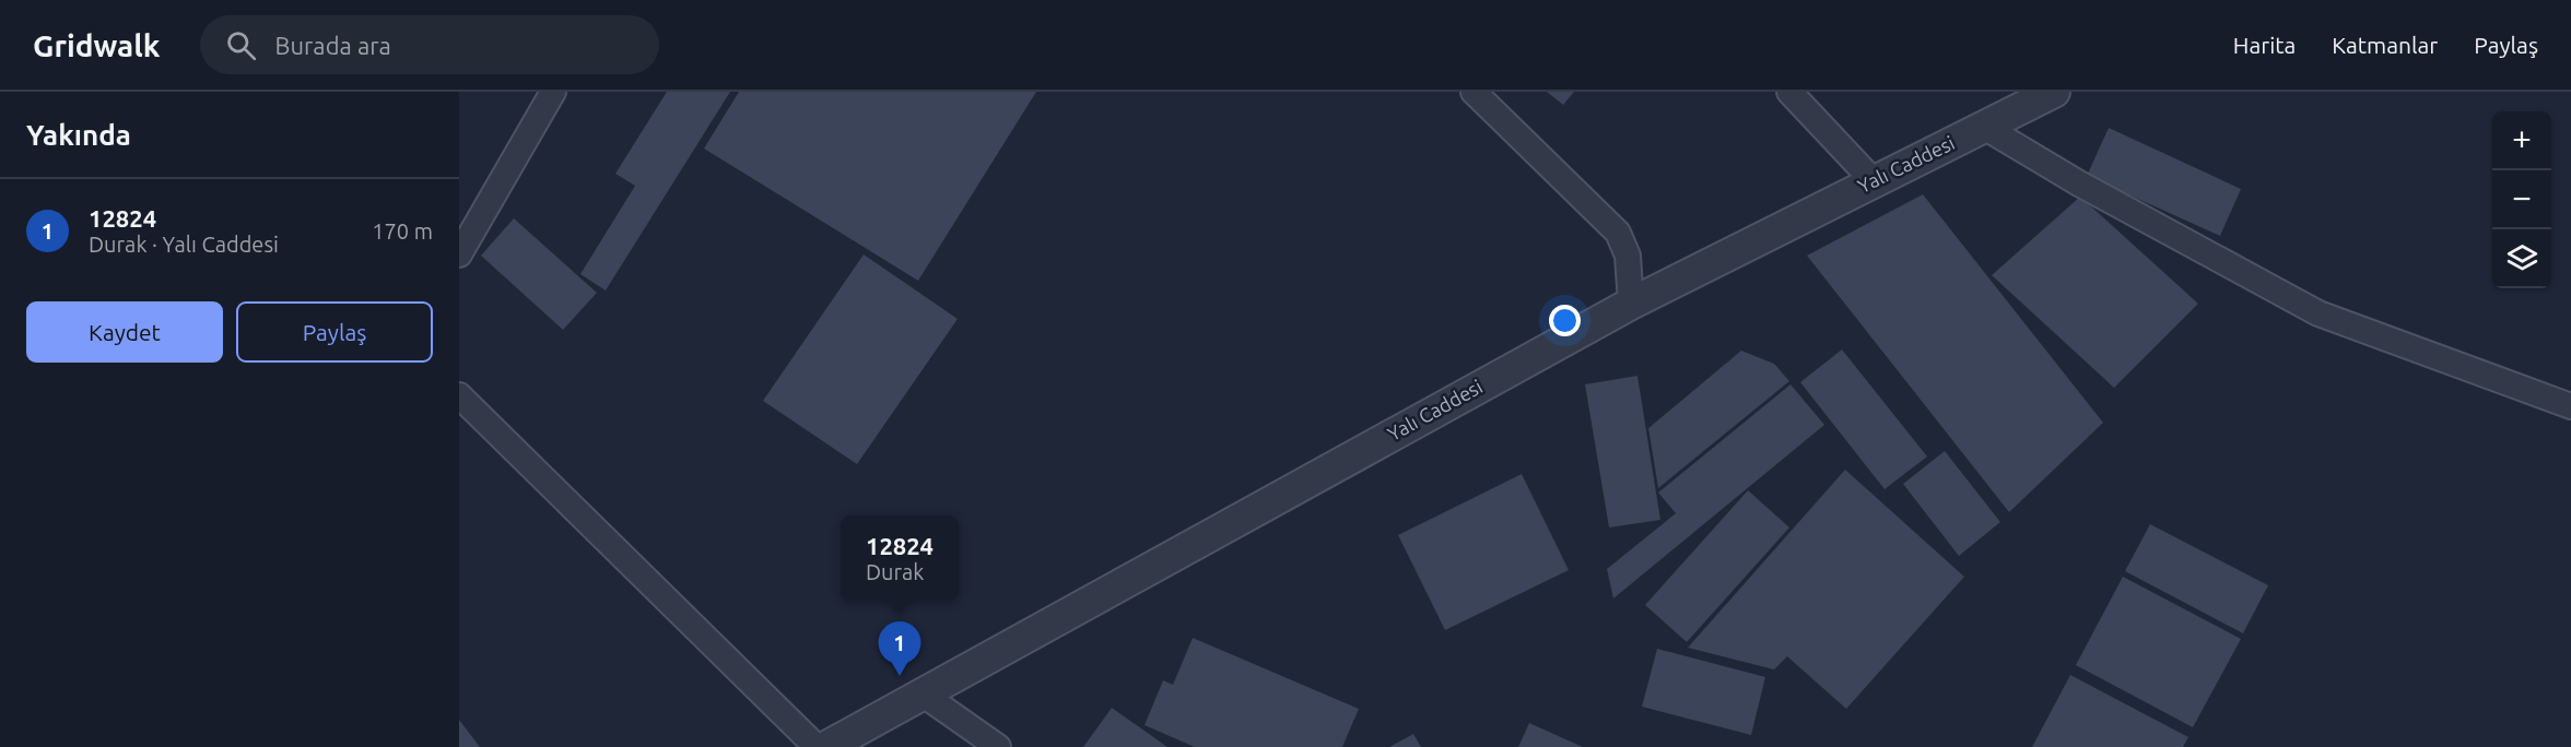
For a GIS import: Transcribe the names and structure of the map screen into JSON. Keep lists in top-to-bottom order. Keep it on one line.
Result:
{"streets":{"street":["Yalı Caddesi"]},"page":{"header":"Gridwalk","search":"Burada ara","nav":["Harita","Katmanlar","Paylaş"],"heading":"Yakında","map_buttons":["+","−"],"list":[{"mark":"1","name":"12824","note":"Durak · Yalı Caddesi","value":"170 m"}],"buttons":["Kaydet","Paylaş"],"popup":["12824","Durak"],"pins":"1"}}
